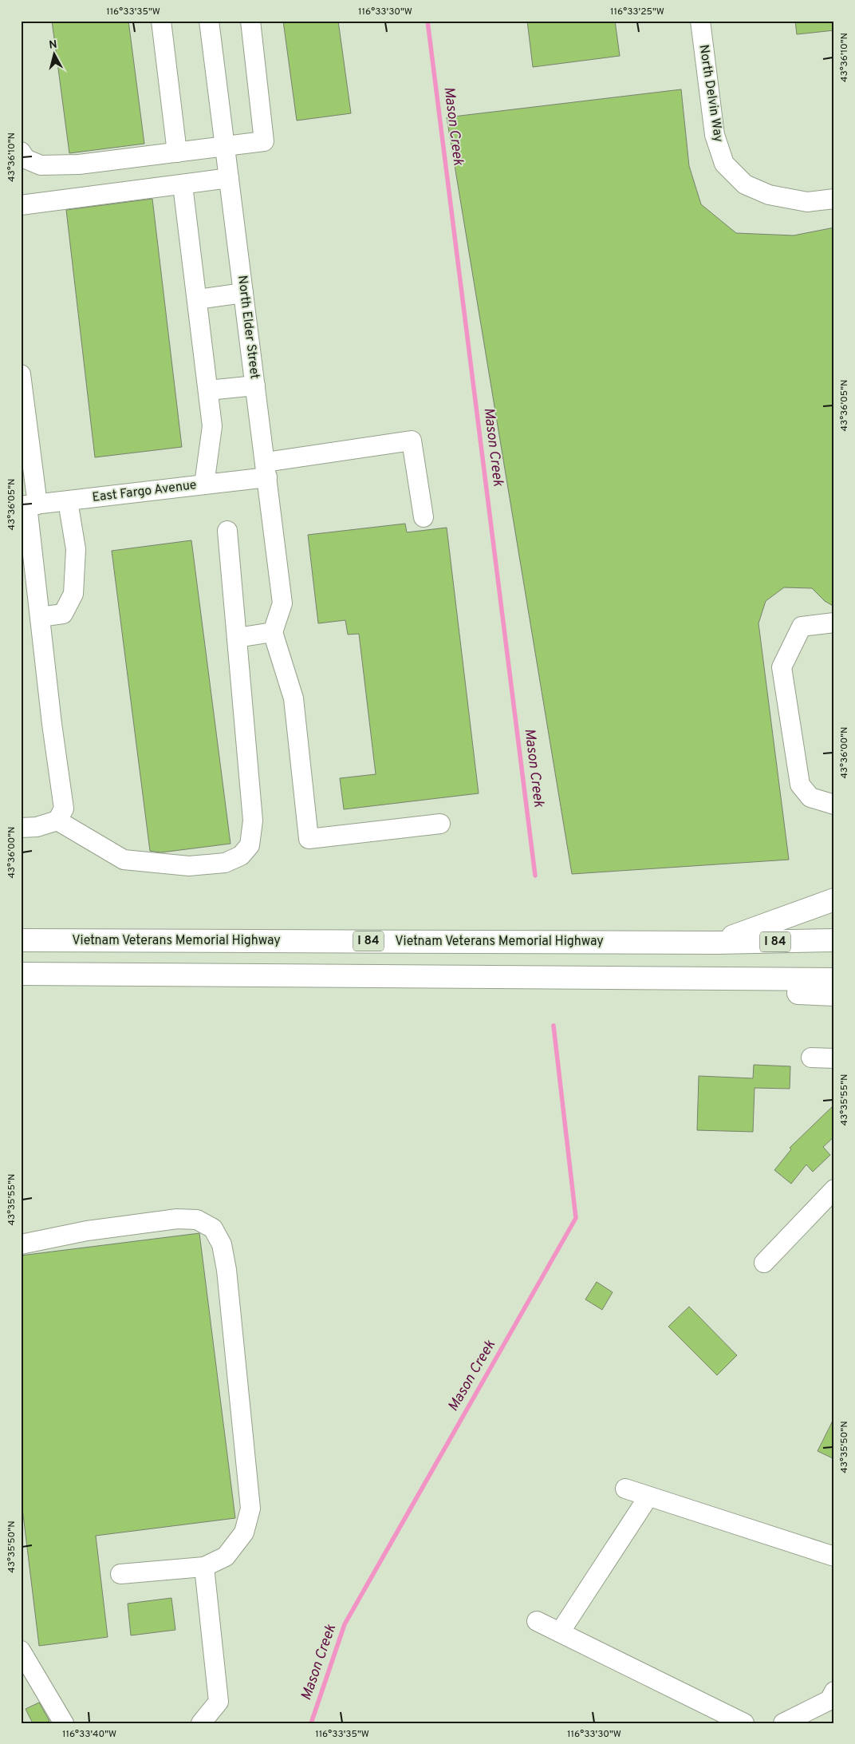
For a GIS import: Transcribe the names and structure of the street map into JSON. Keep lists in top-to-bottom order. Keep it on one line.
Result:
{"streets":{"highway":["Vietnam Veterans Memorial Highway","I 84"],"street":["North Delvin Way","North Elder Street","East Fargo Avenue"]},"crossings":[["North Elder Street","East Fargo Avenue"]],"water":["Mason Creek"],"north":"top","coordinates":["116°33'35\"W","116°33'30\"W","116°33'25\"W","43°36'10\"N","43°36'05\"N","43°36'00\"N","43°35'55\"N","43°35'50\"N","116°33'40\"W"]}
